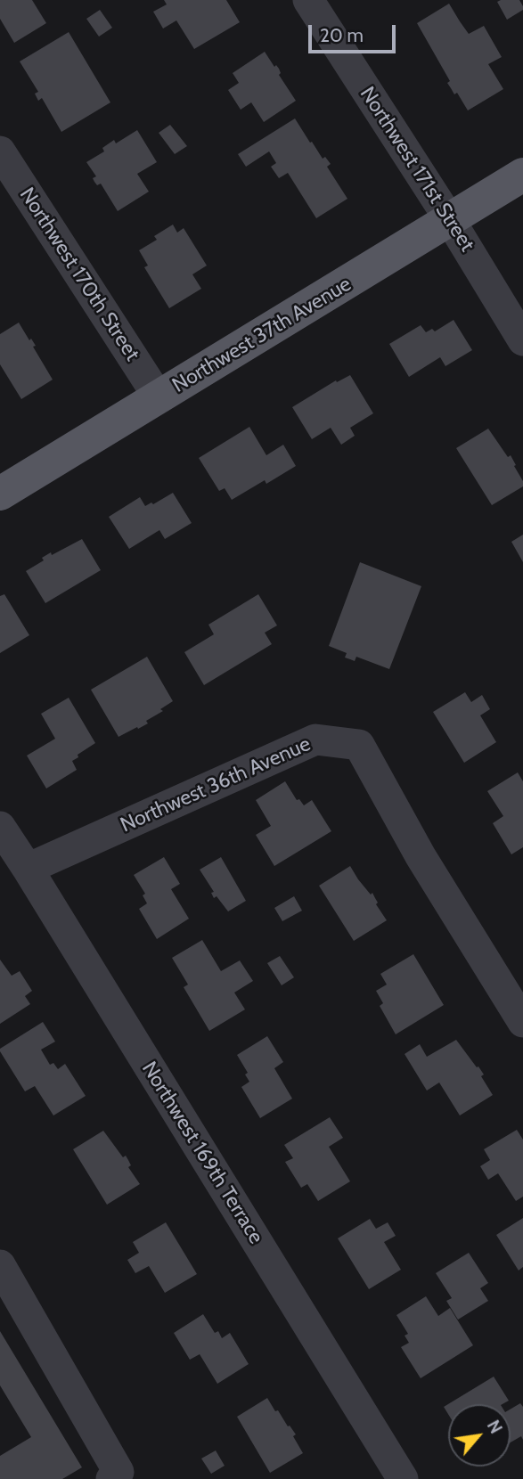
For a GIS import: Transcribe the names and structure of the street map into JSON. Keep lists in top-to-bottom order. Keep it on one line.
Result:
{"streets":{"main road":["Northwest 37th Avenue"],"street":["Northwest 171st Street","Northwest 170th Street","Northwest 36th Avenue","Northwest 169th Terrace"]},"crossings":[["Northwest 171st Street","Northwest 37th Avenue"],["Northwest 170th Street","Northwest 37th Avenue"],["Northwest 36th Avenue","Northwest 169th Terrace"]],"scale_bar":"20 m","north":"top right"}
